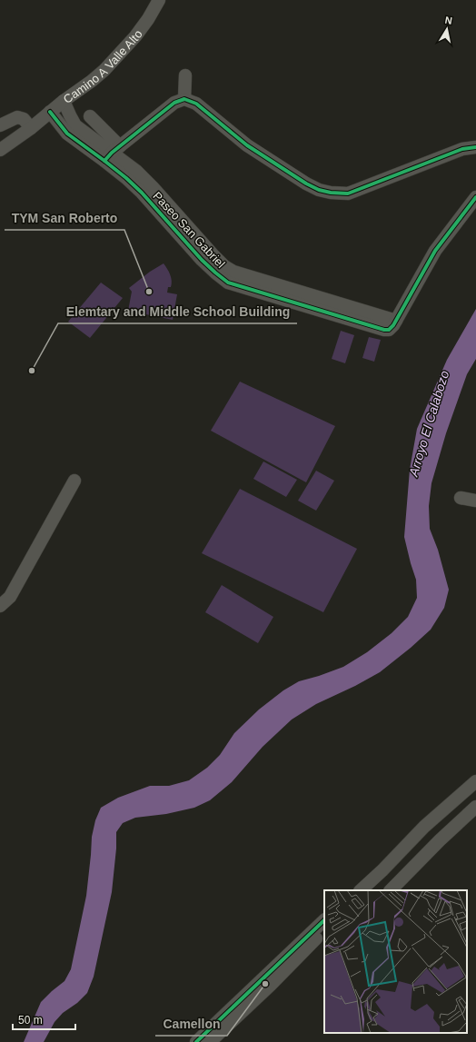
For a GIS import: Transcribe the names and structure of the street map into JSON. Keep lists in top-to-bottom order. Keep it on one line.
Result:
{"streets":{"street":["Camino A Valle Alto","Paseo San Gabriel"]},"crossings":[["Camino A Valle Alto","Paseo San Gabriel"]],"water":["Arroyo El Calabozo"],"places":["TYM San Roberto","Elemtary and Middle School Building","Camellon"],"scale_bar":"50 m","north":"top"}
